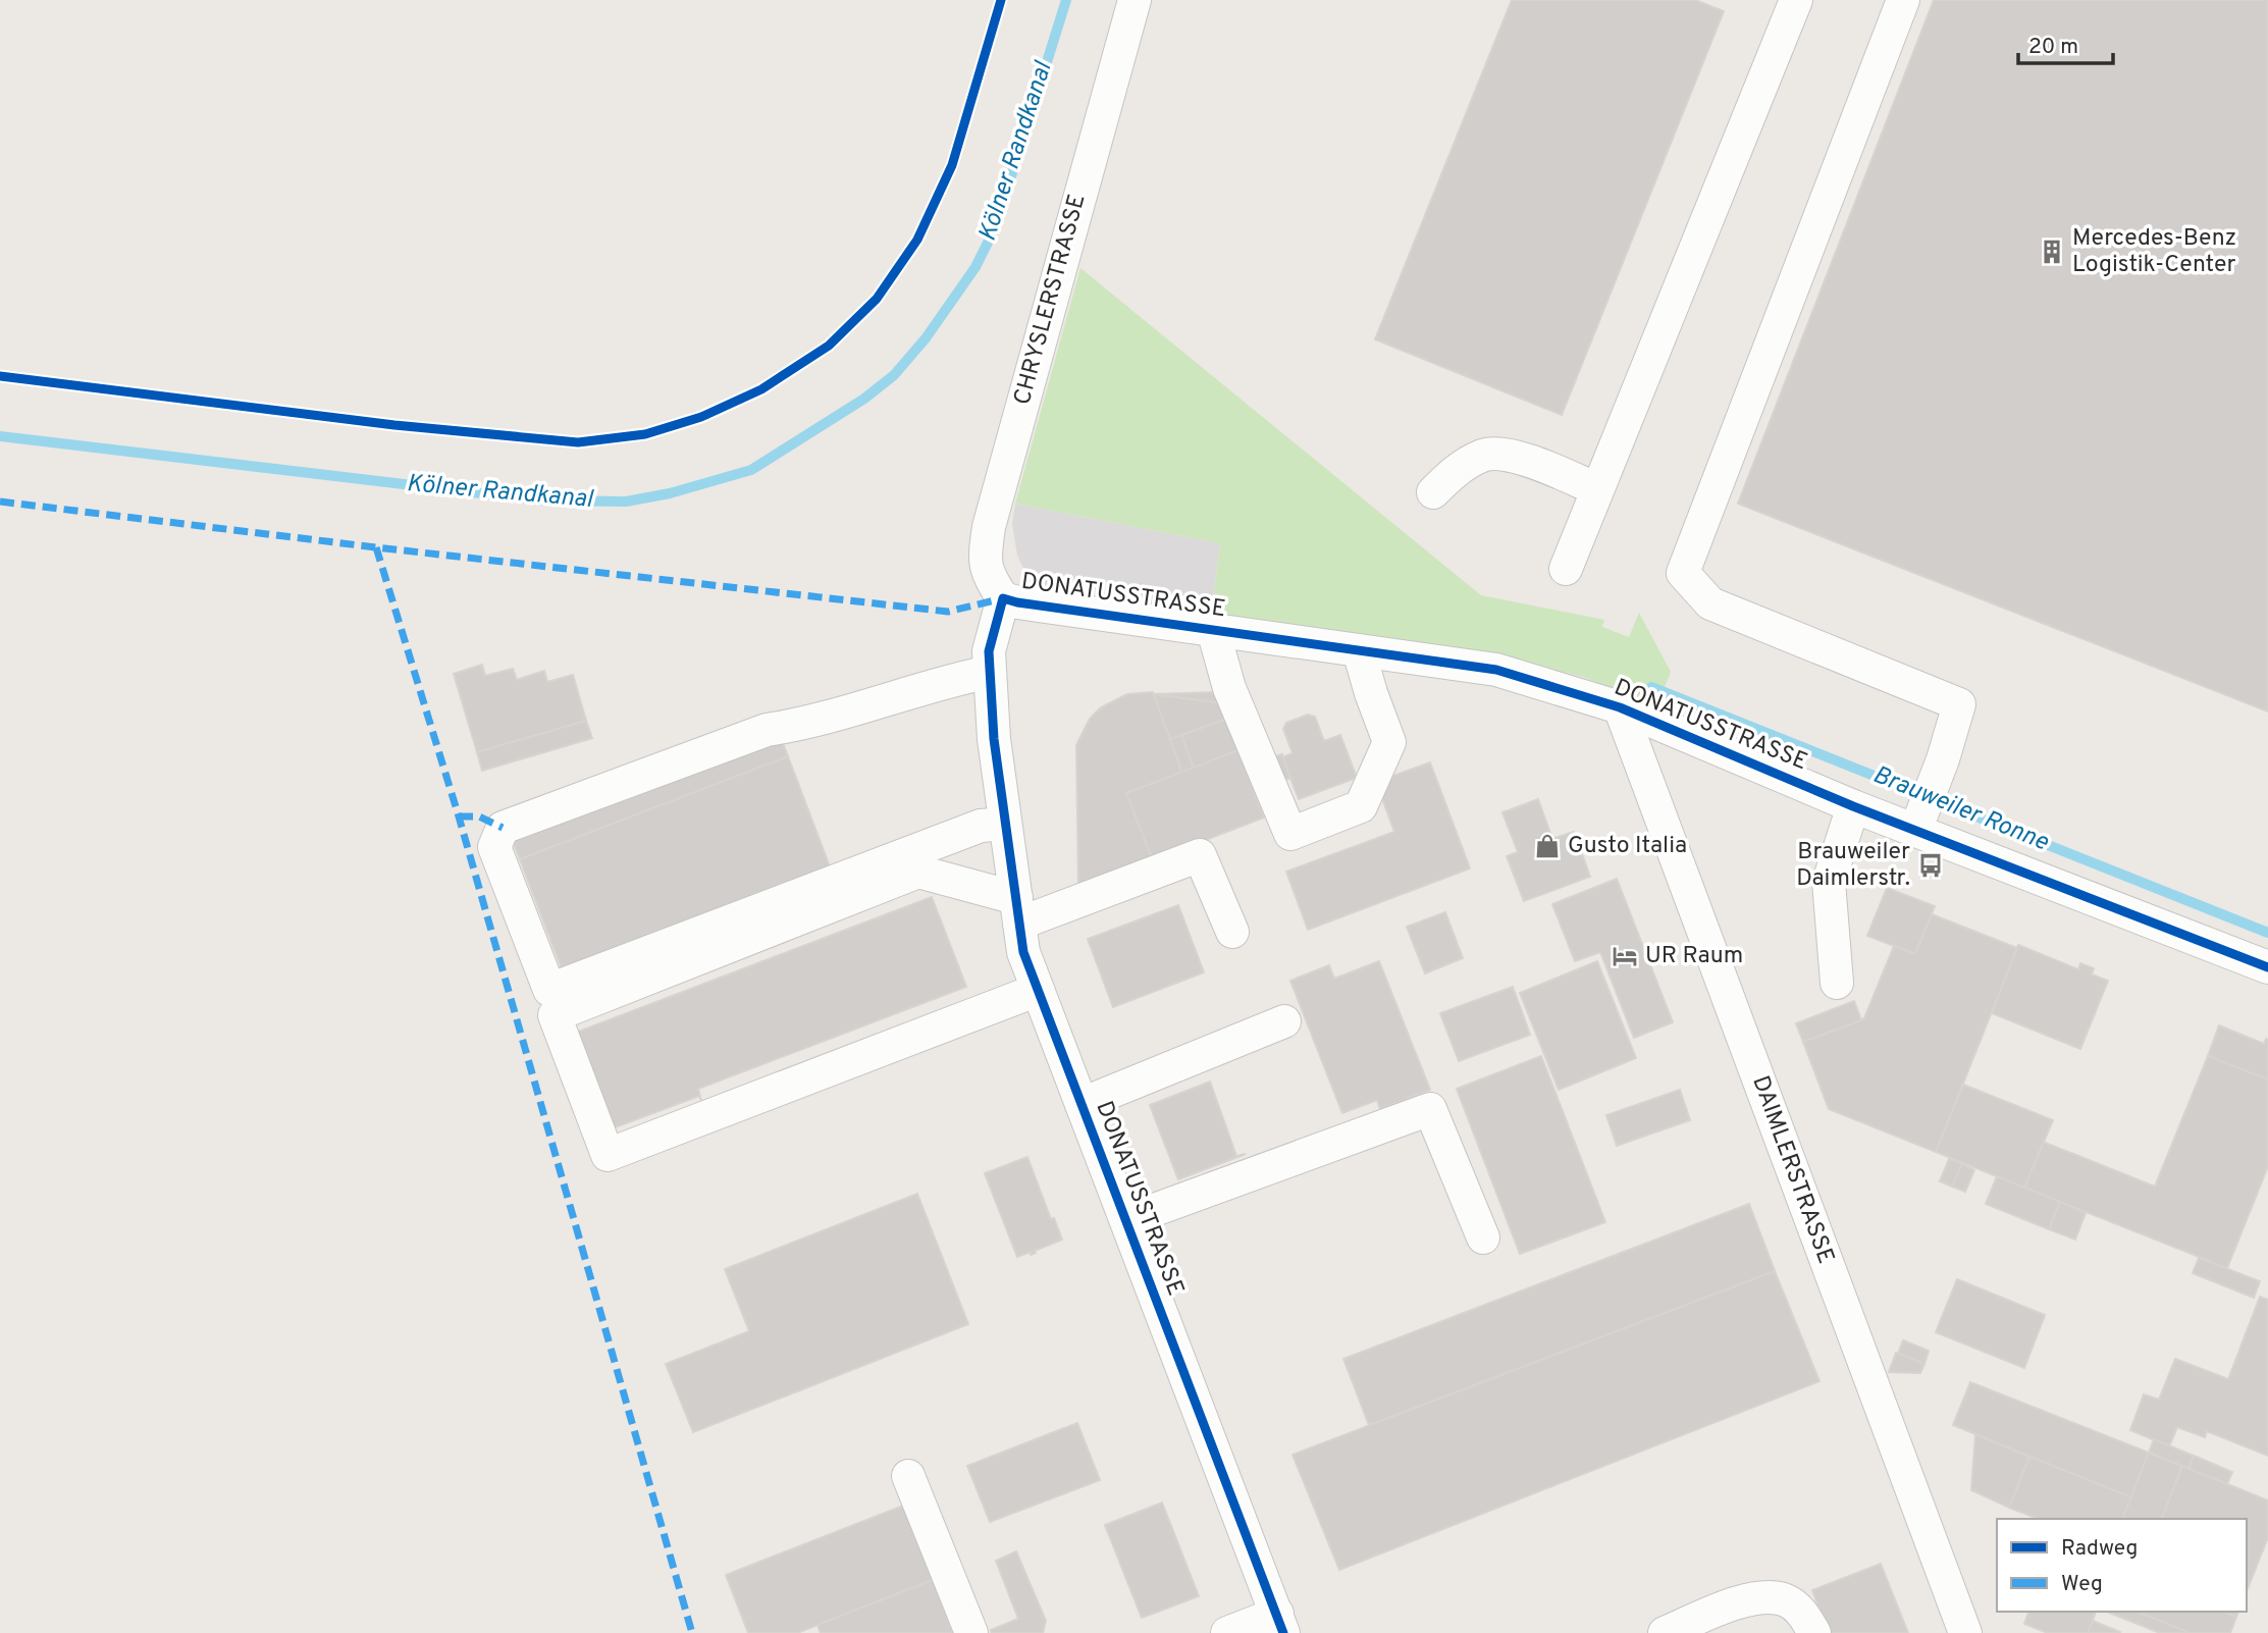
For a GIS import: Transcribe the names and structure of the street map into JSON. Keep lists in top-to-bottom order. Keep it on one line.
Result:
{"streets":{"street":["CHRYSLERSTRASSE","DONATUSSTRASSE","DAIMLERSTRASSE"]},"crossings":[["CHRYSLERSTRASSE","DONATUSSTRASSE"],["DONATUSSTRASSE","DAIMLERSTRASSE"]],"water":["Kölner Randkanal","Brauweiler Ronne"],"places":{"building":["Mercedes-Benz Logistik-Center"],"shop":["Gusto Italia"],"bus stop":["Brauweiler Daimlerstr."],"hotel":["UR Raum"]},"legend":["Radweg","Weg"],"scale_bar":"20 m"}
